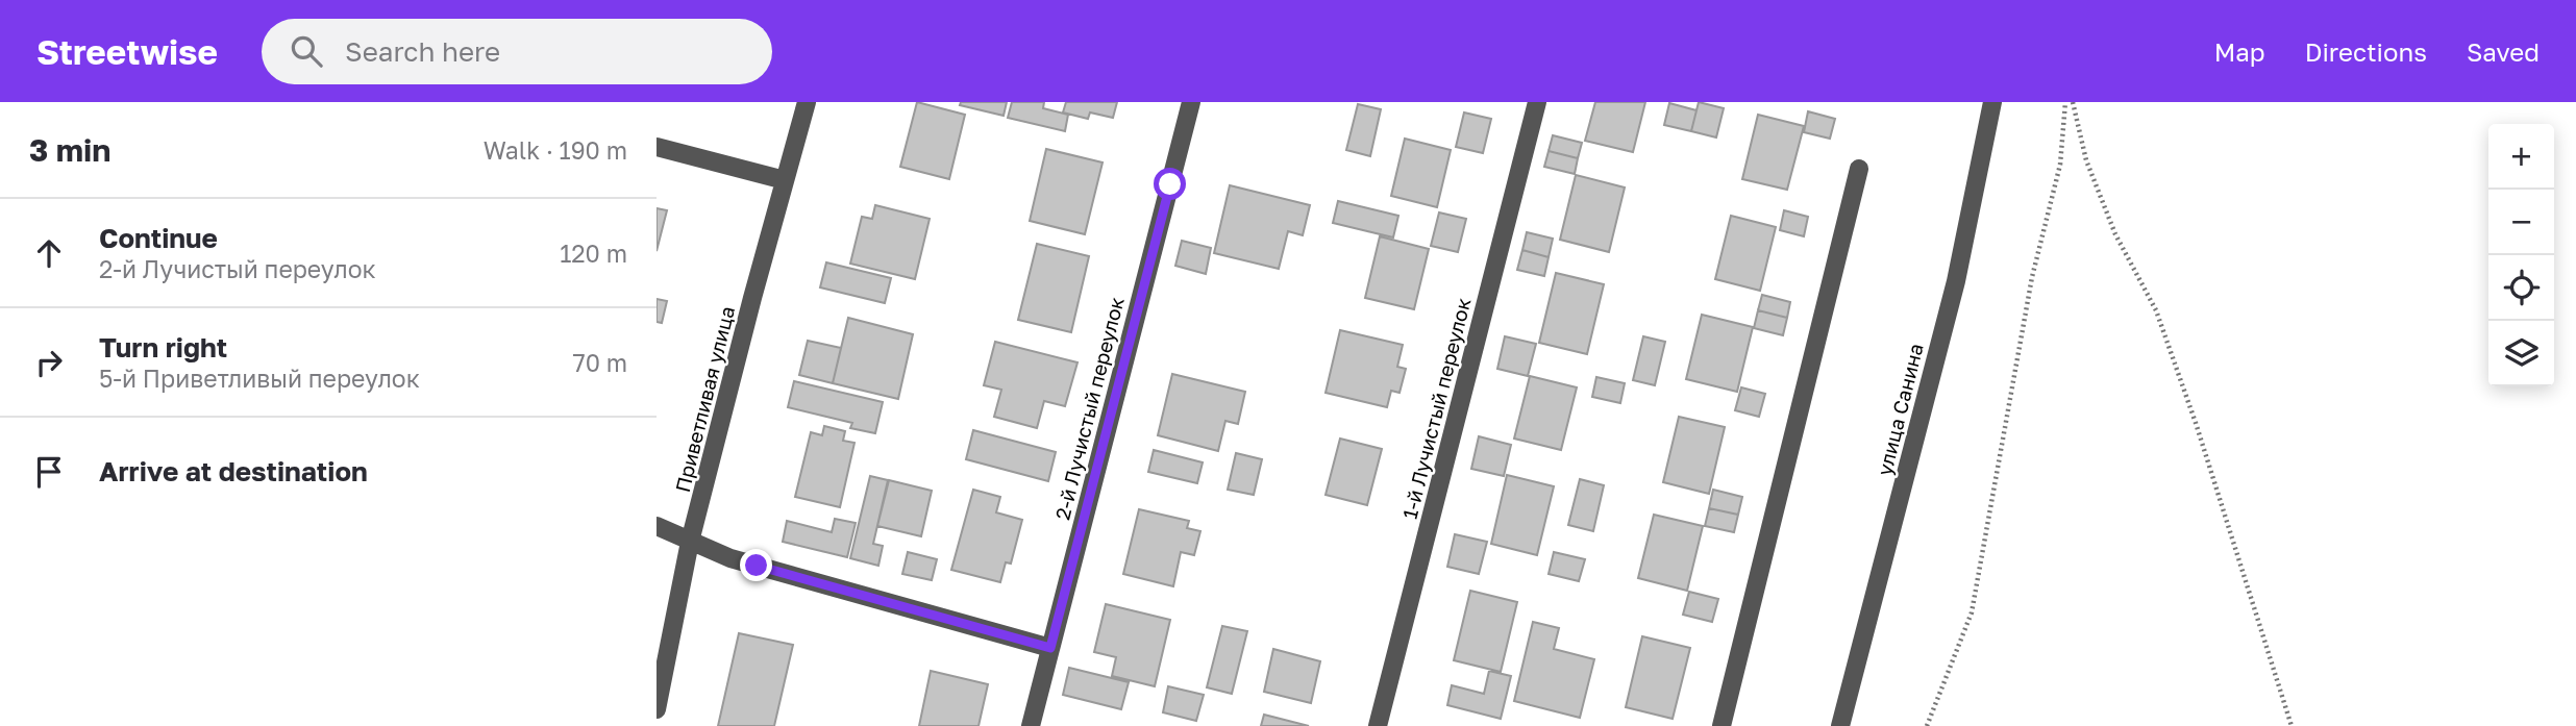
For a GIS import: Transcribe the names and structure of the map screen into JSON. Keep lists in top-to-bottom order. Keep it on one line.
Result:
{"streets":{"street":["Приветливая улица","2-й Лучистый переулок","1-й Лучистый переулок","улица Санина"]},"page":{"header":"Streetwise","search":"Search here","nav":["Map","Directions","Saved"],"heading":["3 min","Walk · 190 m"],"map_buttons":["+","−"],"list":[["Continue","2-й Лучистый переулок","120 m"],["Turn right","5-й Приветливый переулок","70 m"],"Arrive at destination"]}}
